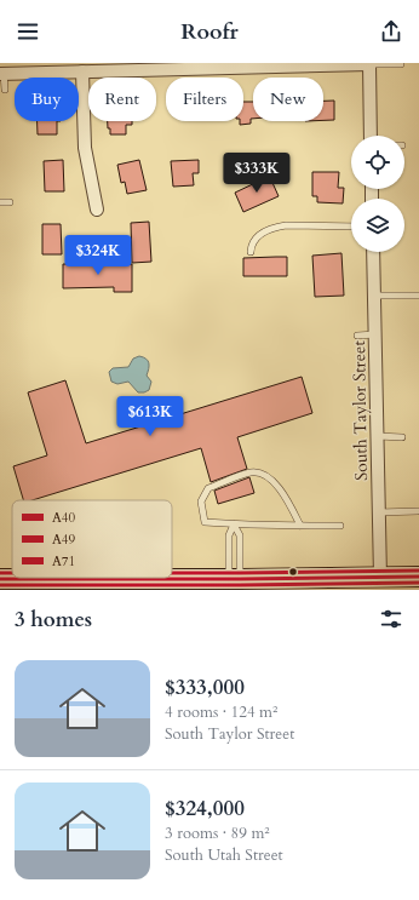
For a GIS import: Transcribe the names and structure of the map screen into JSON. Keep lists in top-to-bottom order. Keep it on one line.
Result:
{"streets":{"street":["South Taylor Street"]},"lines":["transit line A71","transit line A40","transit line A49"],"legend":["A40","A49","A71"],"page":{"header":"Roofr","chip":["Buy","Rent","Filters","New"],"price":["$333K","$324K","$613K"],"heading":"3 homes","list":[{"name":"$333,000","note":"4 rooms · 124 m² · South Taylor Street"},{"name":"$324,000","note":"3 rooms · 89 m² · South Utah Street"}]}}
